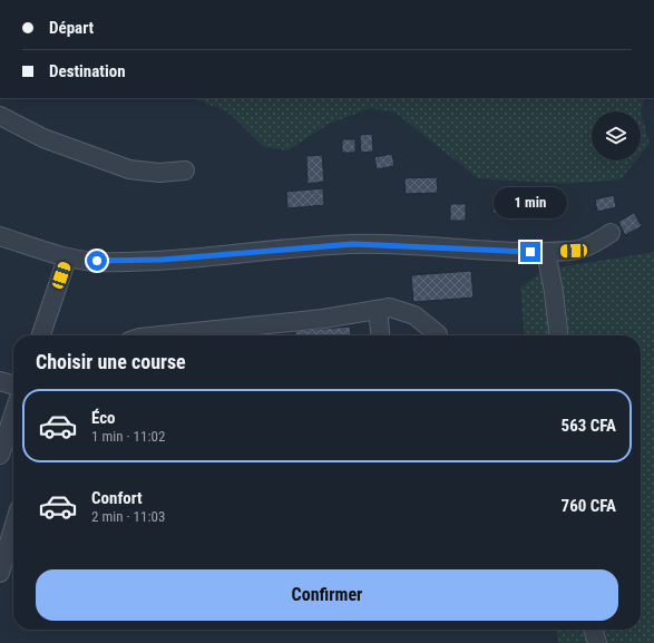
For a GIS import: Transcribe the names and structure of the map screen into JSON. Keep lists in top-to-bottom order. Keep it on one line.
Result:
{"page":{"banner":["Départ","Destination"],"bubble":"1 min","heading":"Choisir une course","list":[{"name":"Éco","note":"1 min · 11:02","value":"563 CFA"},{"name":"Confort","note":"2 min · 11:03","value":"760 CFA"}],"buttons":"Confirmer"}}
